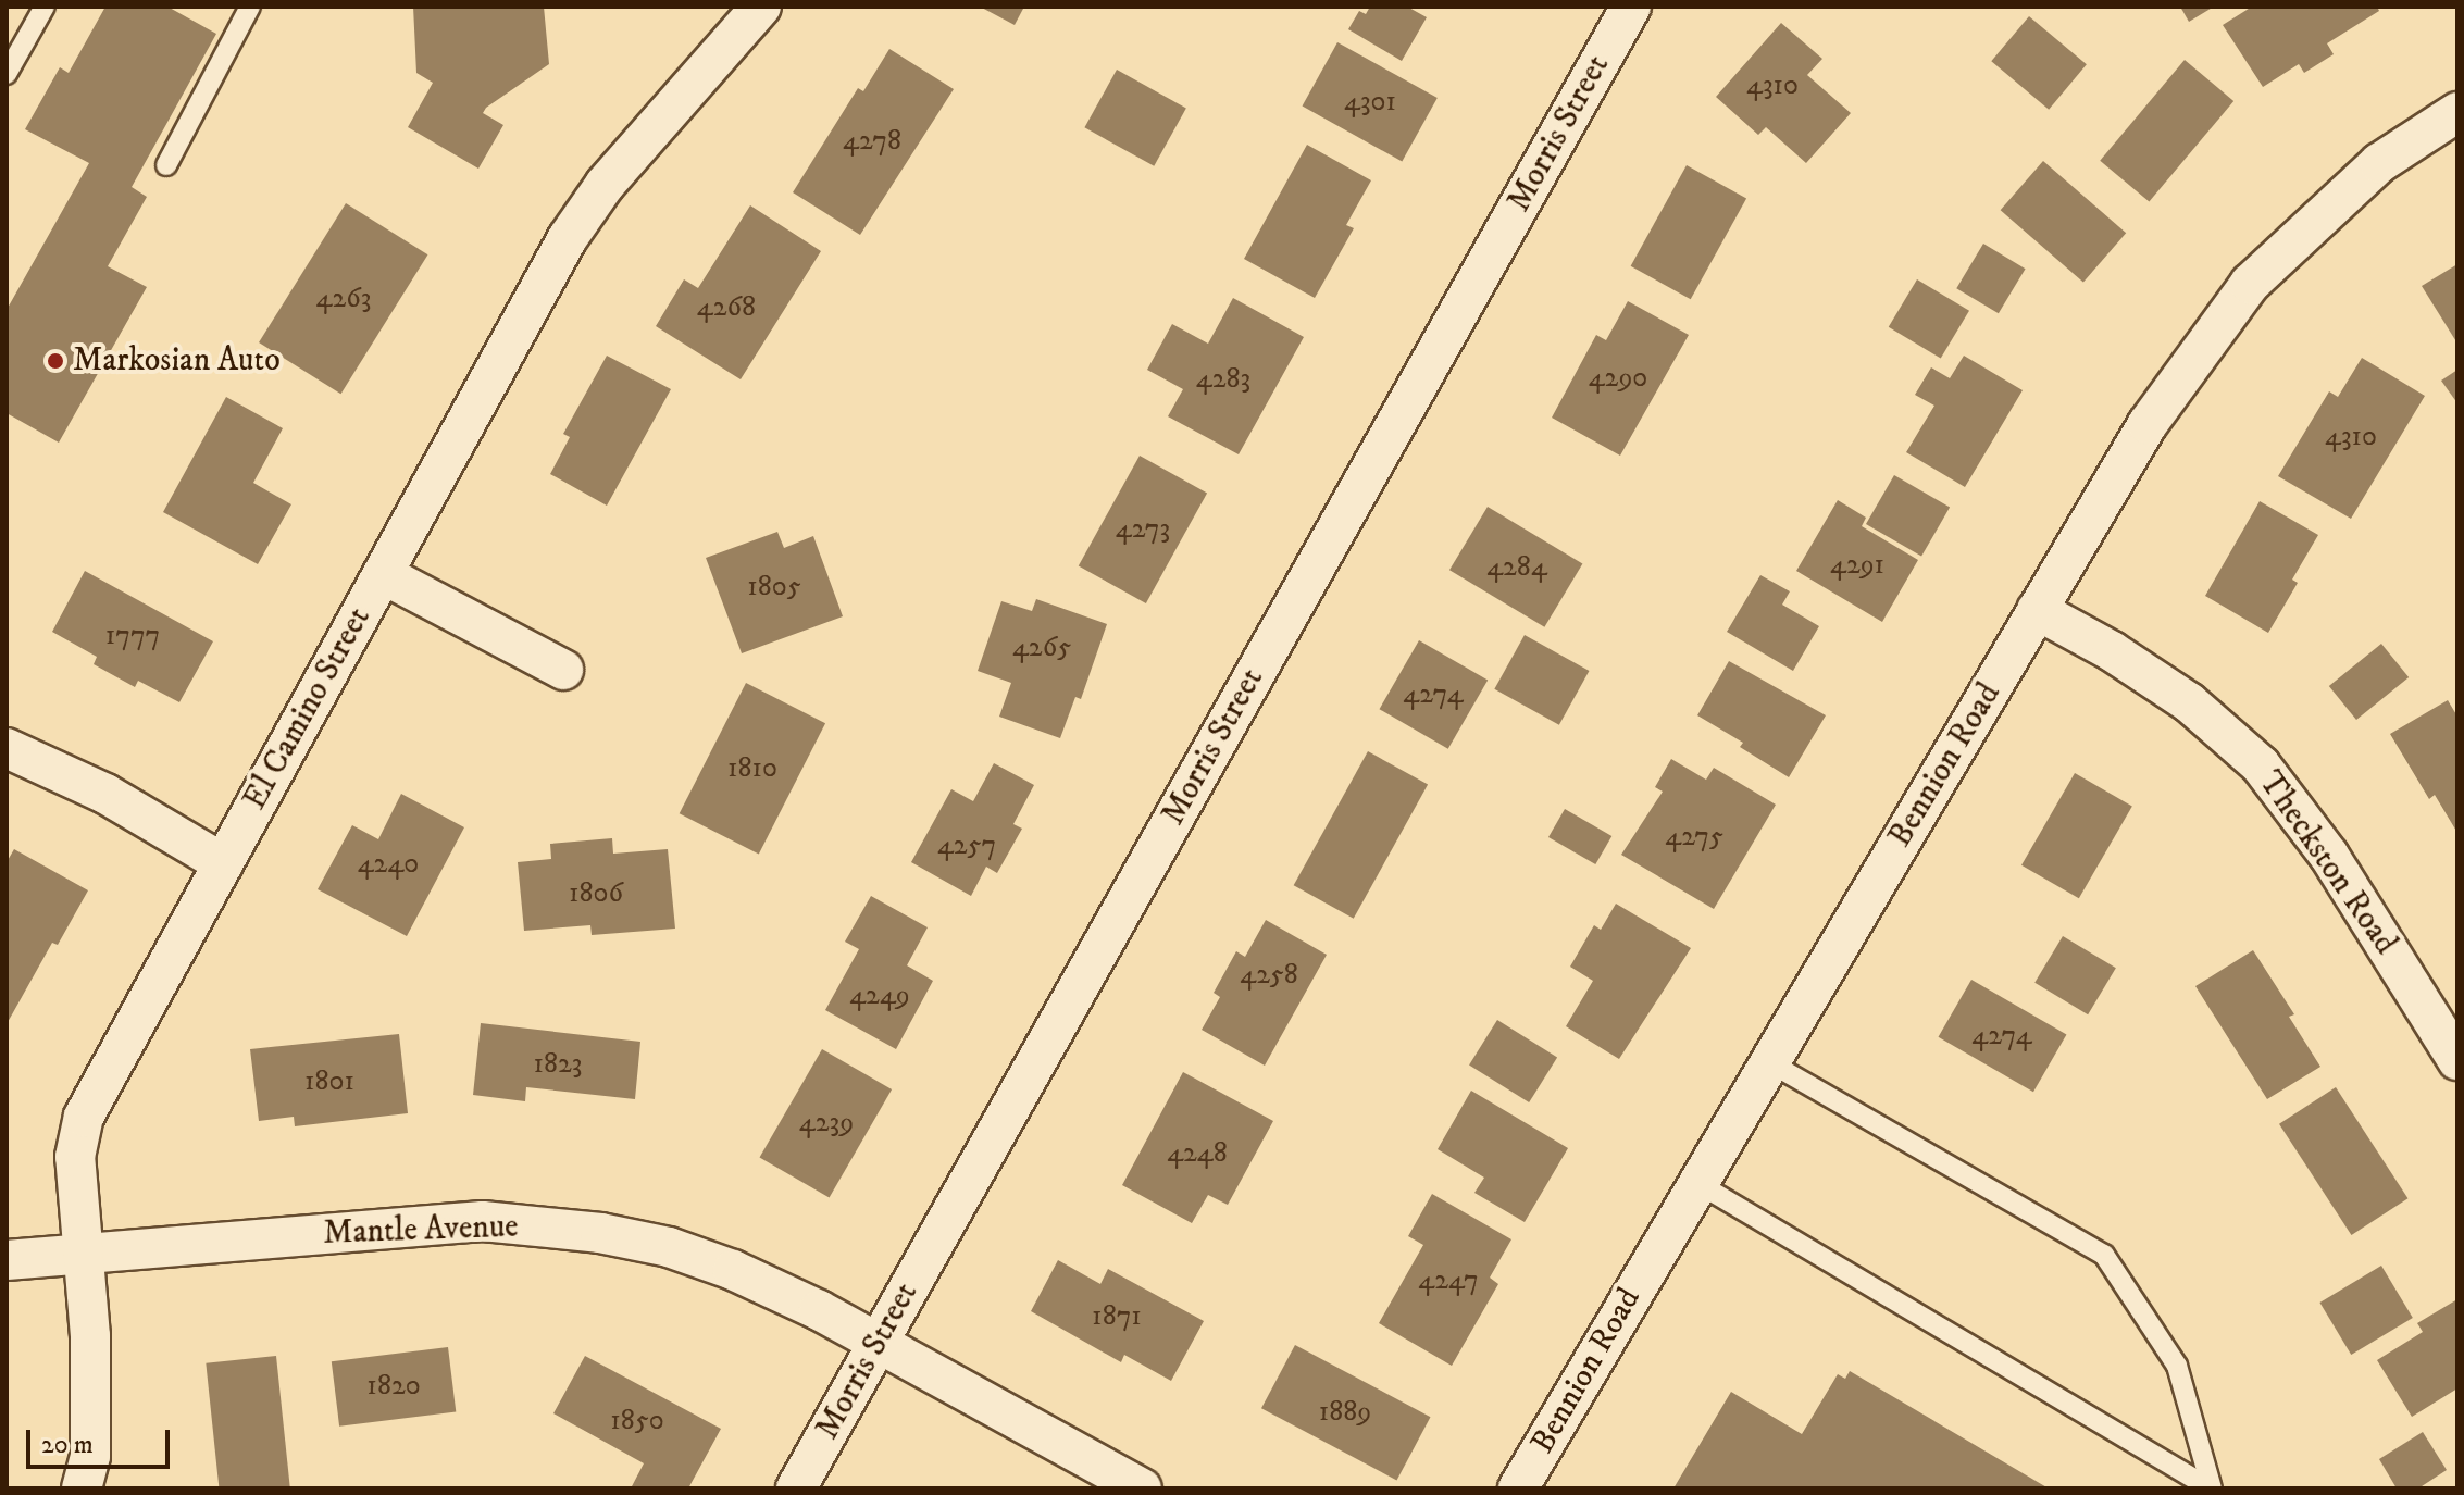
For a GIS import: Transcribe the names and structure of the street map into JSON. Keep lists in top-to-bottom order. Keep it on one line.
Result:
{"streets":{"street":["Morris Street","El Camino Street","Bennion Road","Theckston Road","Mantle Avenue"]},"crossings":[["Morris Street","Mantle Avenue"],["El Camino Street","Mantle Avenue"],["Bennion Road","Theckston Road"]],"places":["Markosian Auto"],"house_numbers":["4310","4301","4278","4263","4268","4290","4283","4310","4273","4291","4284","1805","1777","4265","4274","1810","4275","4257","4240","1806","4258","4249","4274","1823","1801","4239","4248","4247","1871","1820","1889","1850"],"scale_bar":"20 m"}
